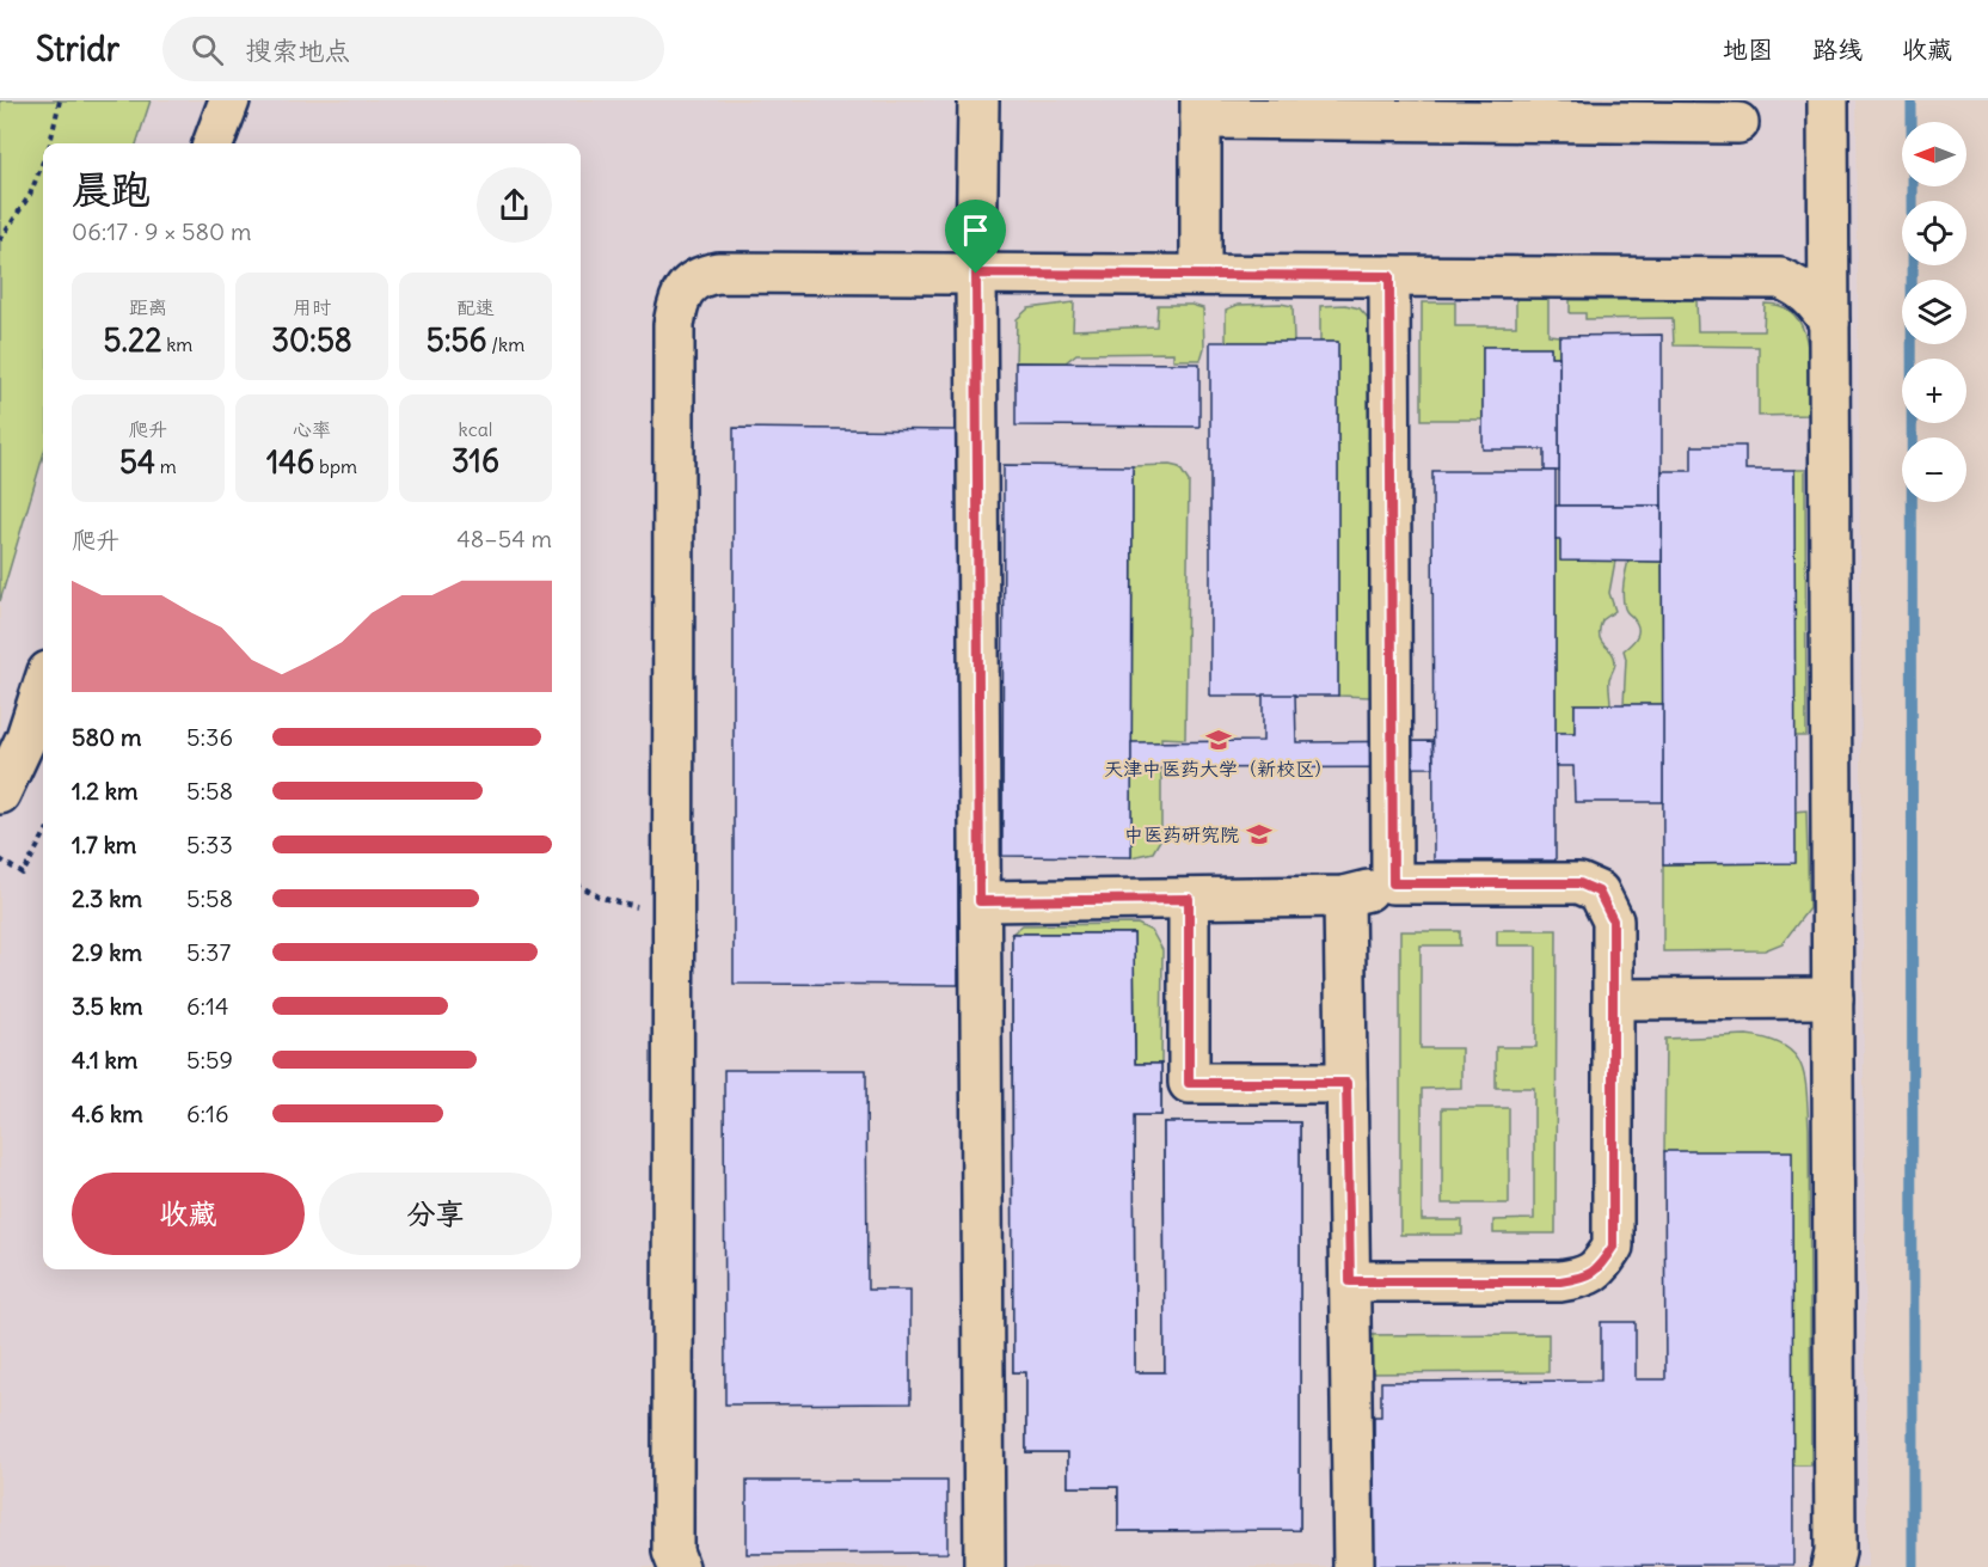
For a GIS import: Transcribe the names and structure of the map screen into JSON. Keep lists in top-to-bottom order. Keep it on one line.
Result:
{"places":{"school or university":["天津中医药大学（新校区）","中医药研究院"]},"north":"left","page":{"header":"Stridr","search":"搜索地点","nav":["地图","路线","收藏"],"map_buttons":["+","−"],"heading":["晨跑","06:17 · 9 × 580 m"],"stats":[["距离","5.22 km"],["用时","30:58"],["配速","5:56 /km"],["爬升","54 m"],["心率","146 bpm"],["kcal","316"]],"chart":["爬升","48–54 m"],"list":[{"name":"580 m","note":"5:36"},{"name":"1.2 km","note":"5:58"},{"name":"1.7 km","note":"5:33"},{"name":"2.3 km","note":"5:58"},{"name":"2.9 km","note":"5:37"},{"name":"3.5 km","note":"6:14"},{"name":"4.1 km","note":"5:59"},{"name":"4.6 km","note":"6:16"}],"buttons":["收藏","分享"]}}
